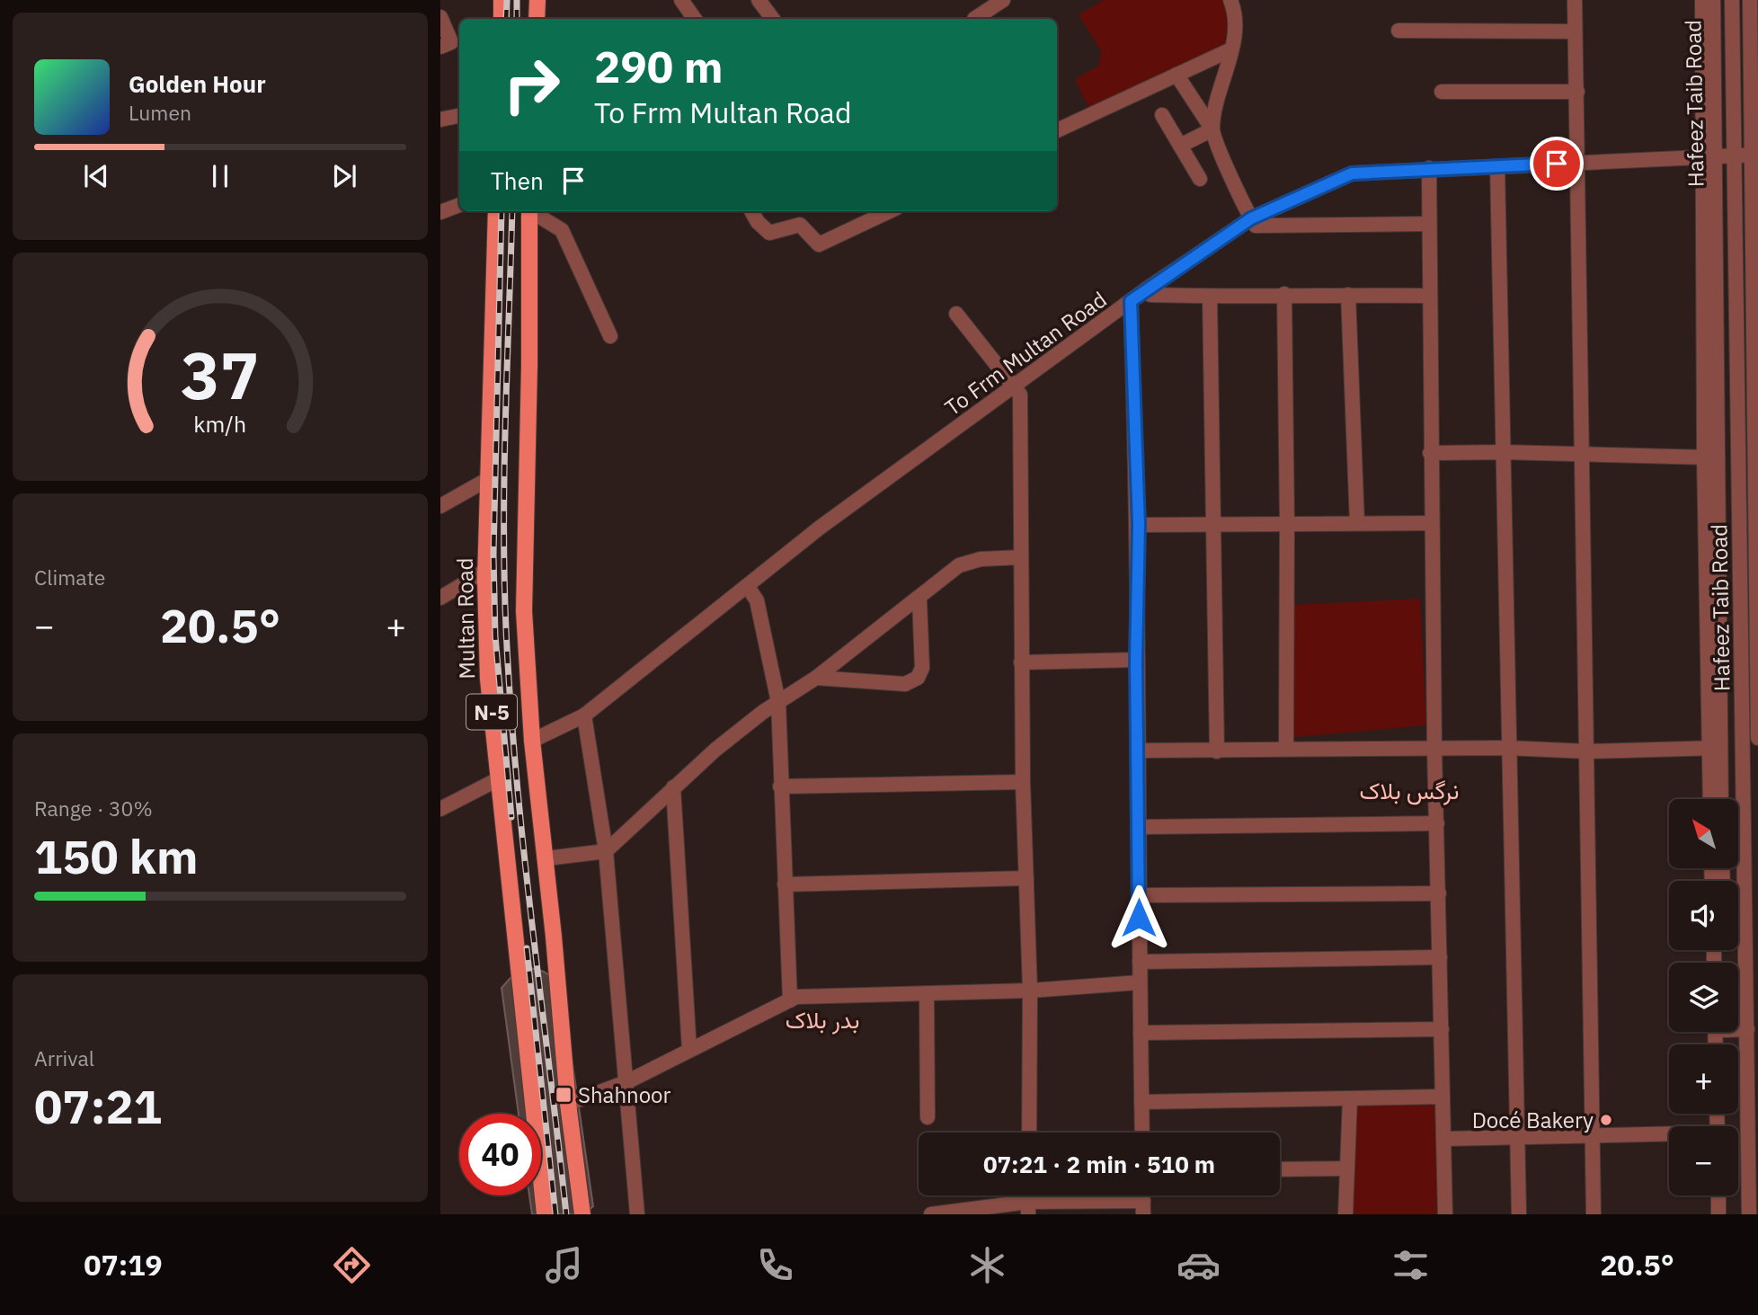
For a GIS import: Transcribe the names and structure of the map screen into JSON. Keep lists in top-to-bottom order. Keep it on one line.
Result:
{"streets":{"main road":["Multan Road","N-5"],"street":["Hafeez Taib Road","To Frm Multan Road"]},"crossings":[["Hafeez Taib Road","To Frm Multan Road"],["To Frm Multan Road","N-5"]],"districts":["نرگس بلاک","بدر بلاک"],"places":{"transit":["Shahnoor"],"other":["Docé Bakery"]},"north":"top left","page":{"turn":["290 m","To Frm Multan Road"],"song":["Golden Hour","Lumen"],"then":"Then","tile":["Climate",["Range · 30%","150 km"],["Arrival","07:21"]],"heat":["−","20.5°","+"],"map_buttons":["+","−"],"limit":"40","trip":"07:21 · 2 min · 510 m","tabs":["07:19","20.5°"],"gauge":["37","km/h"]}}
